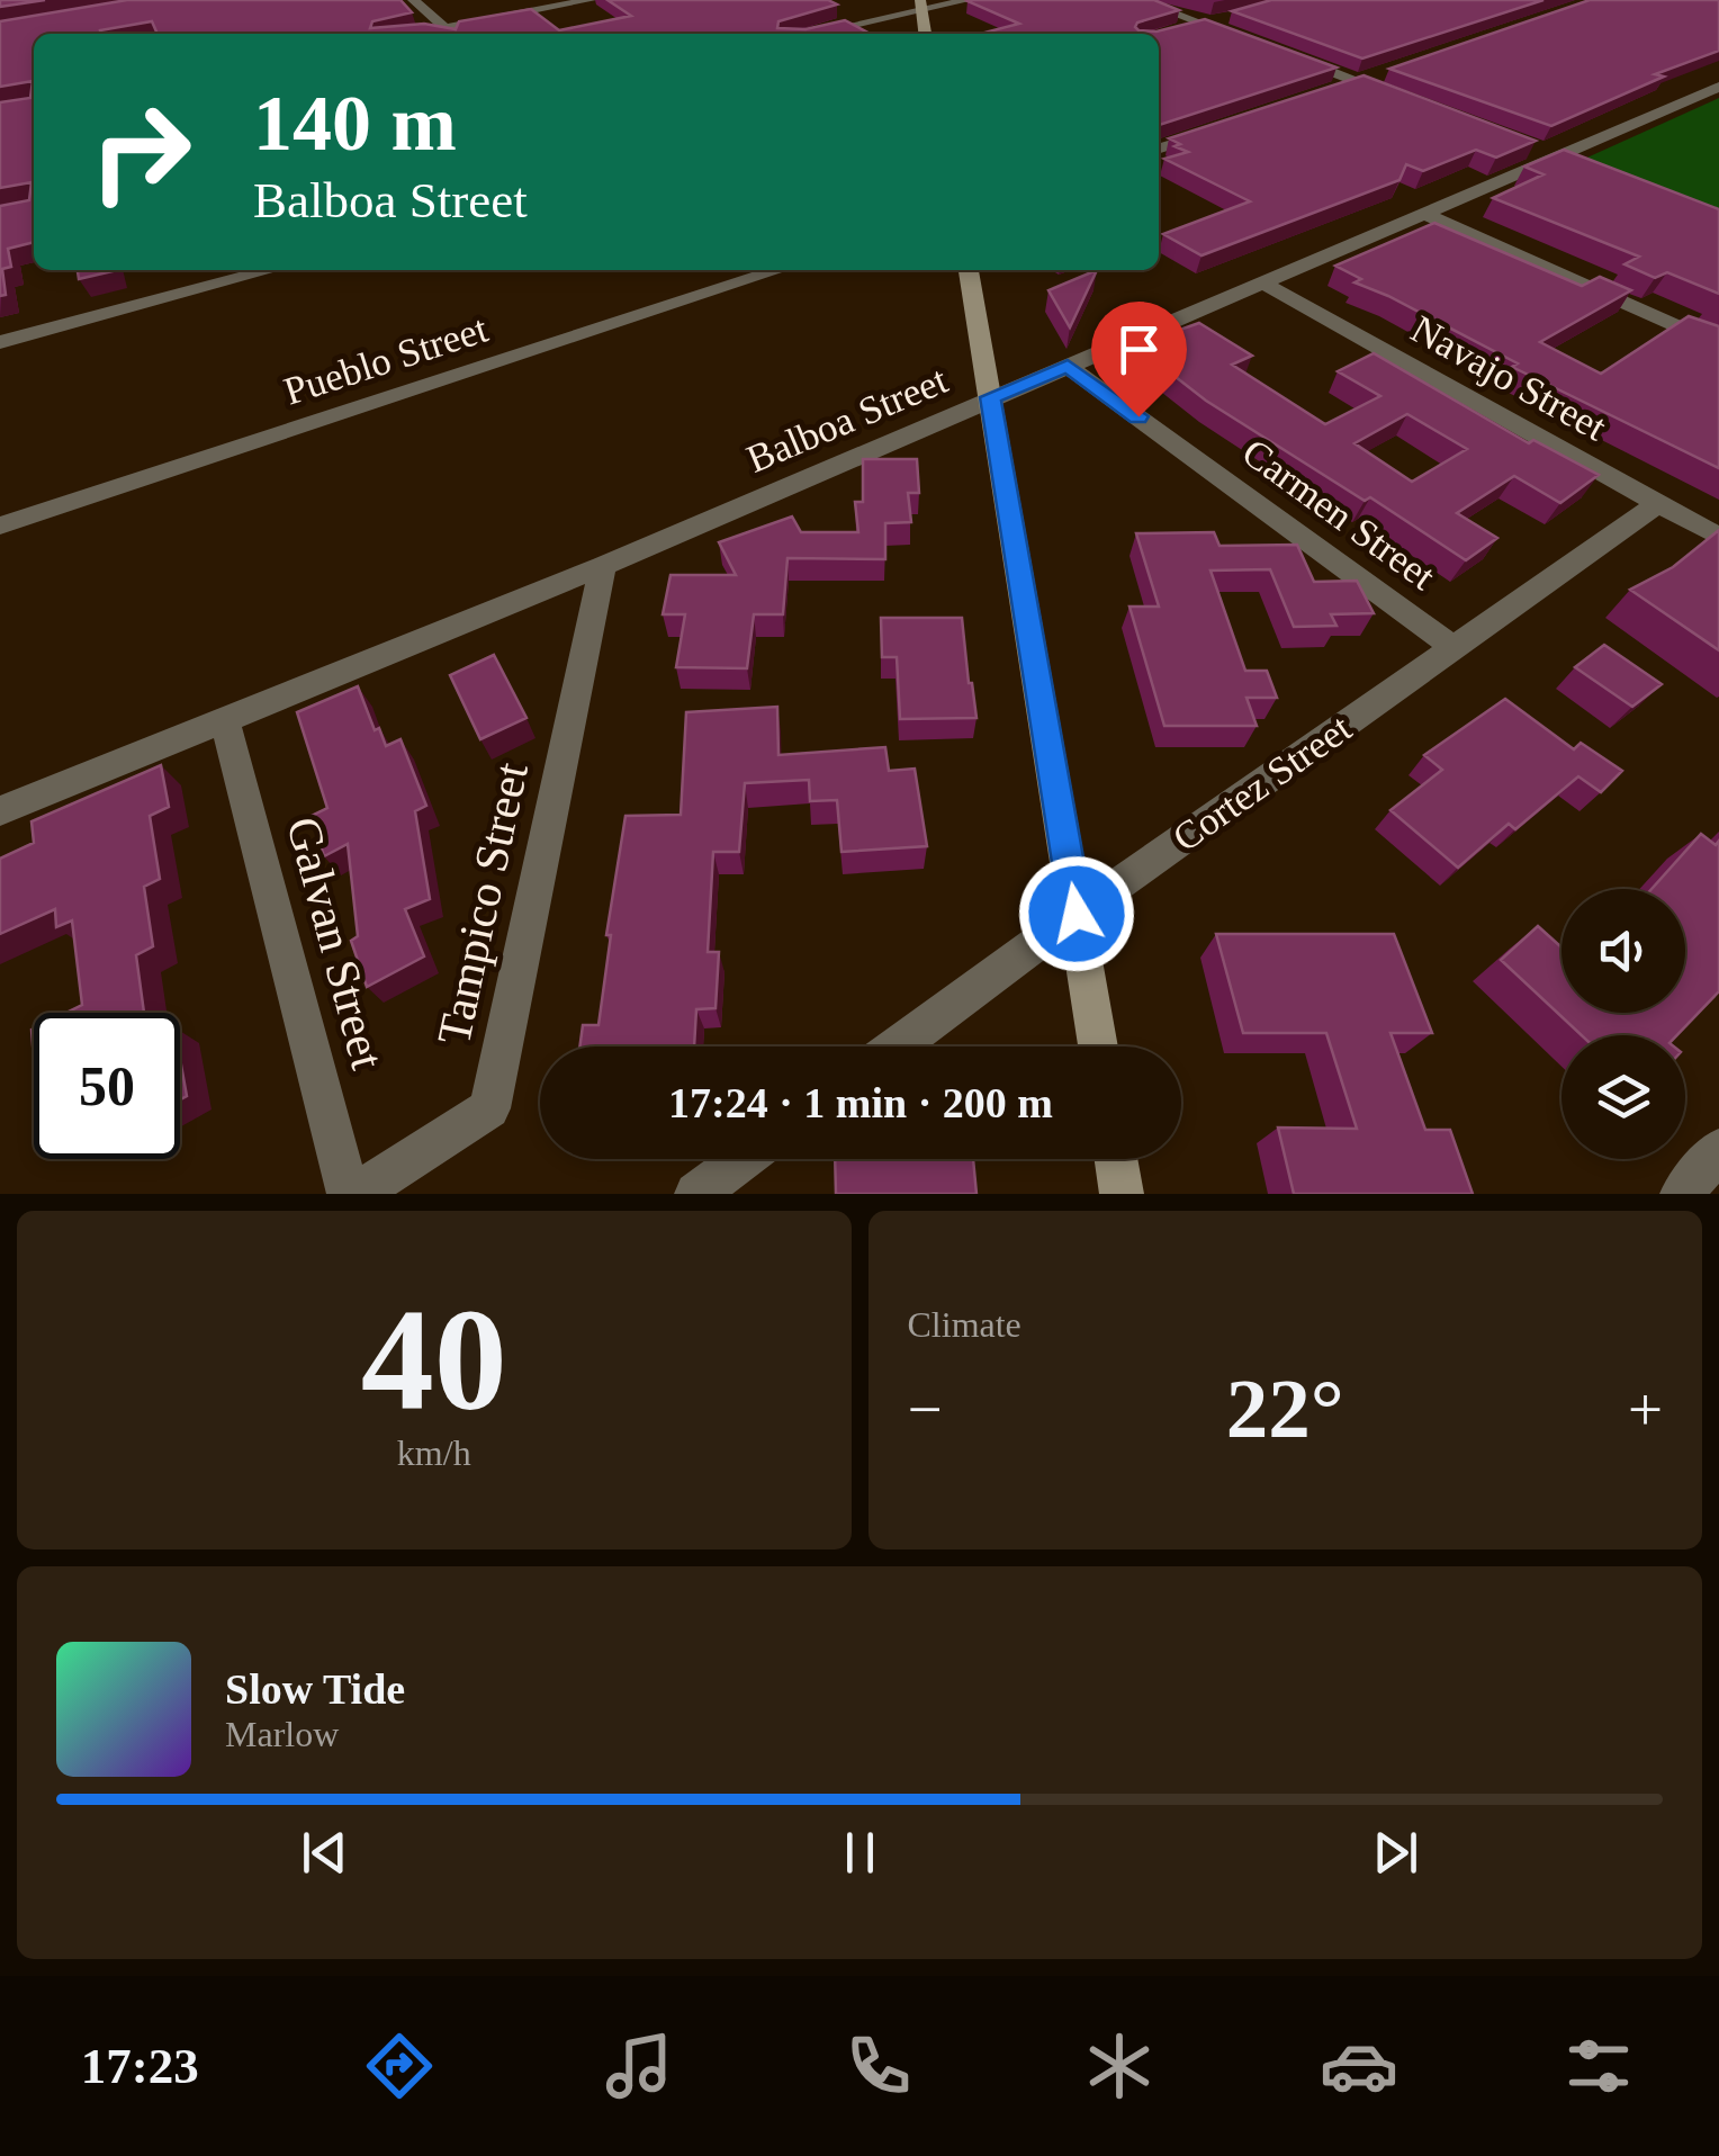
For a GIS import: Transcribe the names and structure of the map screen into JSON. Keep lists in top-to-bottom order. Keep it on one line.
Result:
{"streets":{"street":["Pueblo Street","Navajo Street","Balboa Street","Carmen Street","Cortez Street","Tampico Street","Galvan Street"]},"crossings":[["Navajo Street","Balboa Street"],["Navajo Street","Cortez Street"],["Balboa Street","Carmen Street"],["Balboa Street","Tampico Street"],["Balboa Street","Galvan Street"],["Carmen Street","Cortez Street"],["Tampico Street","Galvan Street"]],"page":{"turn":["140 m","Balboa Street"],"limit":"50","trip":"17:24 · 1 min · 200 m","tile":[["40","km/h"],"Climate"],"heat":["−","22°","+"],"song":["Slow Tide","Marlow"],"tabs":"17:23"}}
